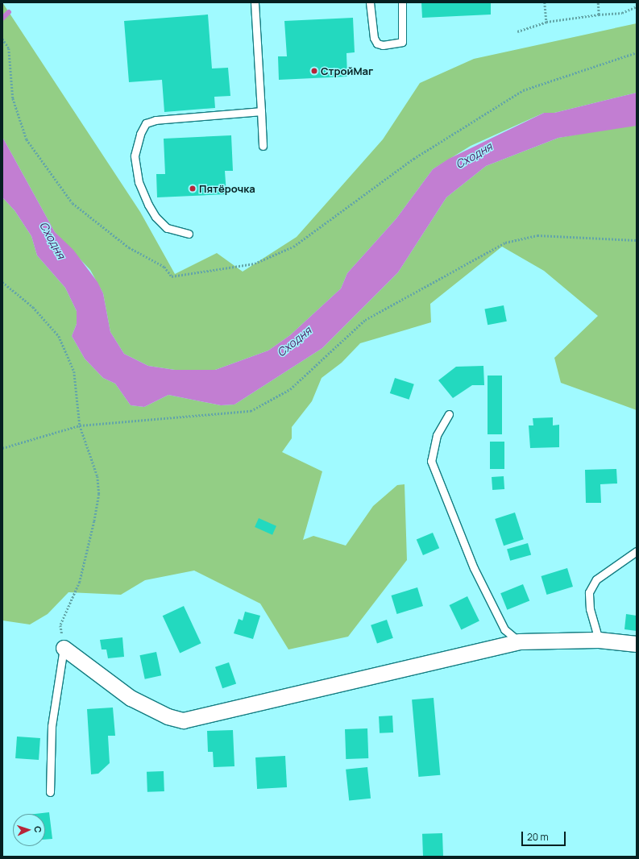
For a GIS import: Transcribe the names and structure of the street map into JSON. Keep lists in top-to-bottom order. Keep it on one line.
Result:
{"water":["Сходня"],"places":["СтройМаг","Пятёрочка"],"scale_bar":"20 m","north":"right"}
